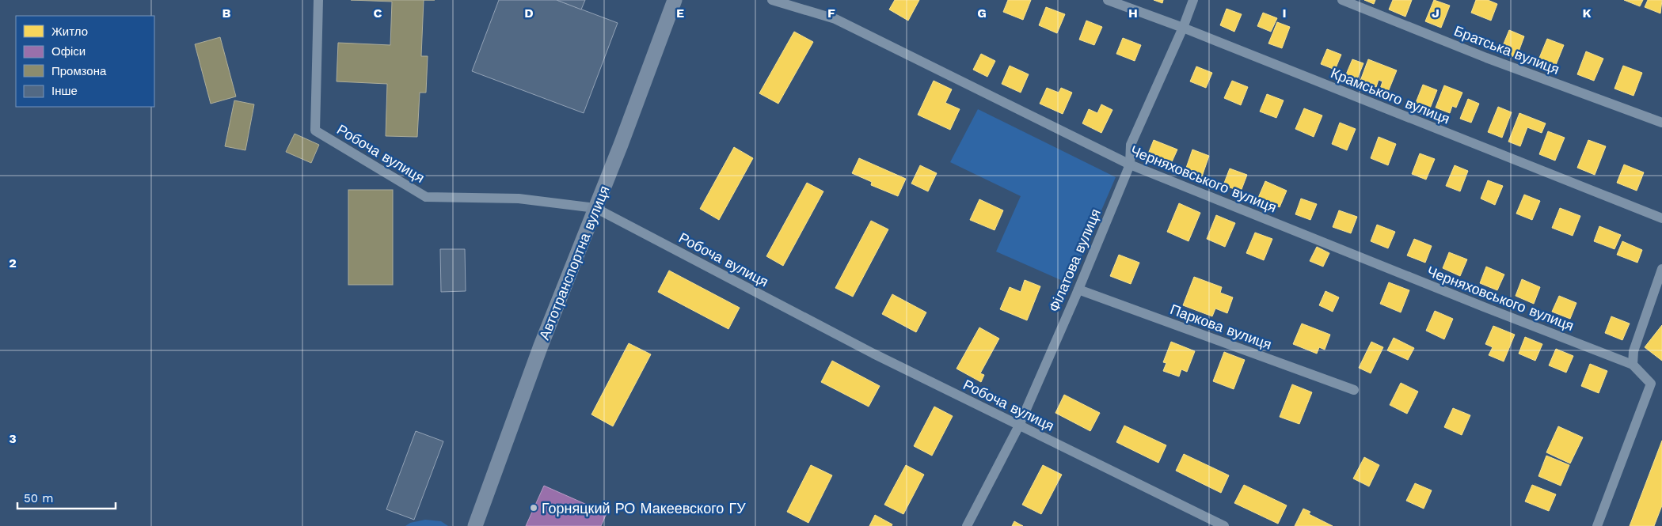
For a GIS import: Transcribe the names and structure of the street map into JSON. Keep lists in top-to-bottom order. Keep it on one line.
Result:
{"streets":{"main road":["Автотранспортна вулиця"],"street":["Братська вулиця","Крамського вулиця","Робоча вулиця","Черняховського вулиця","Філатова вулиця","Паркова вулиця"]},"crossings":[["Крамського вулиця","Філатова вулиця"],["Робоча вулиця","Філатова вулиця"],["Робоча вулиця","Автотранспортна вулиця"],["Черняховського вулиця","Філатова вулиця"],["Філатова вулиця","Паркова вулиця"]],"places":["Горняцкий РО Макеевского ГУ"],"legend":["Житло","Офіси","Промзона","Інше"],"scale_bar":"50 m","grid":{"columns":["B","C","D","E","F","G","H","I","J","K"],"rows":["2","3"]}}
